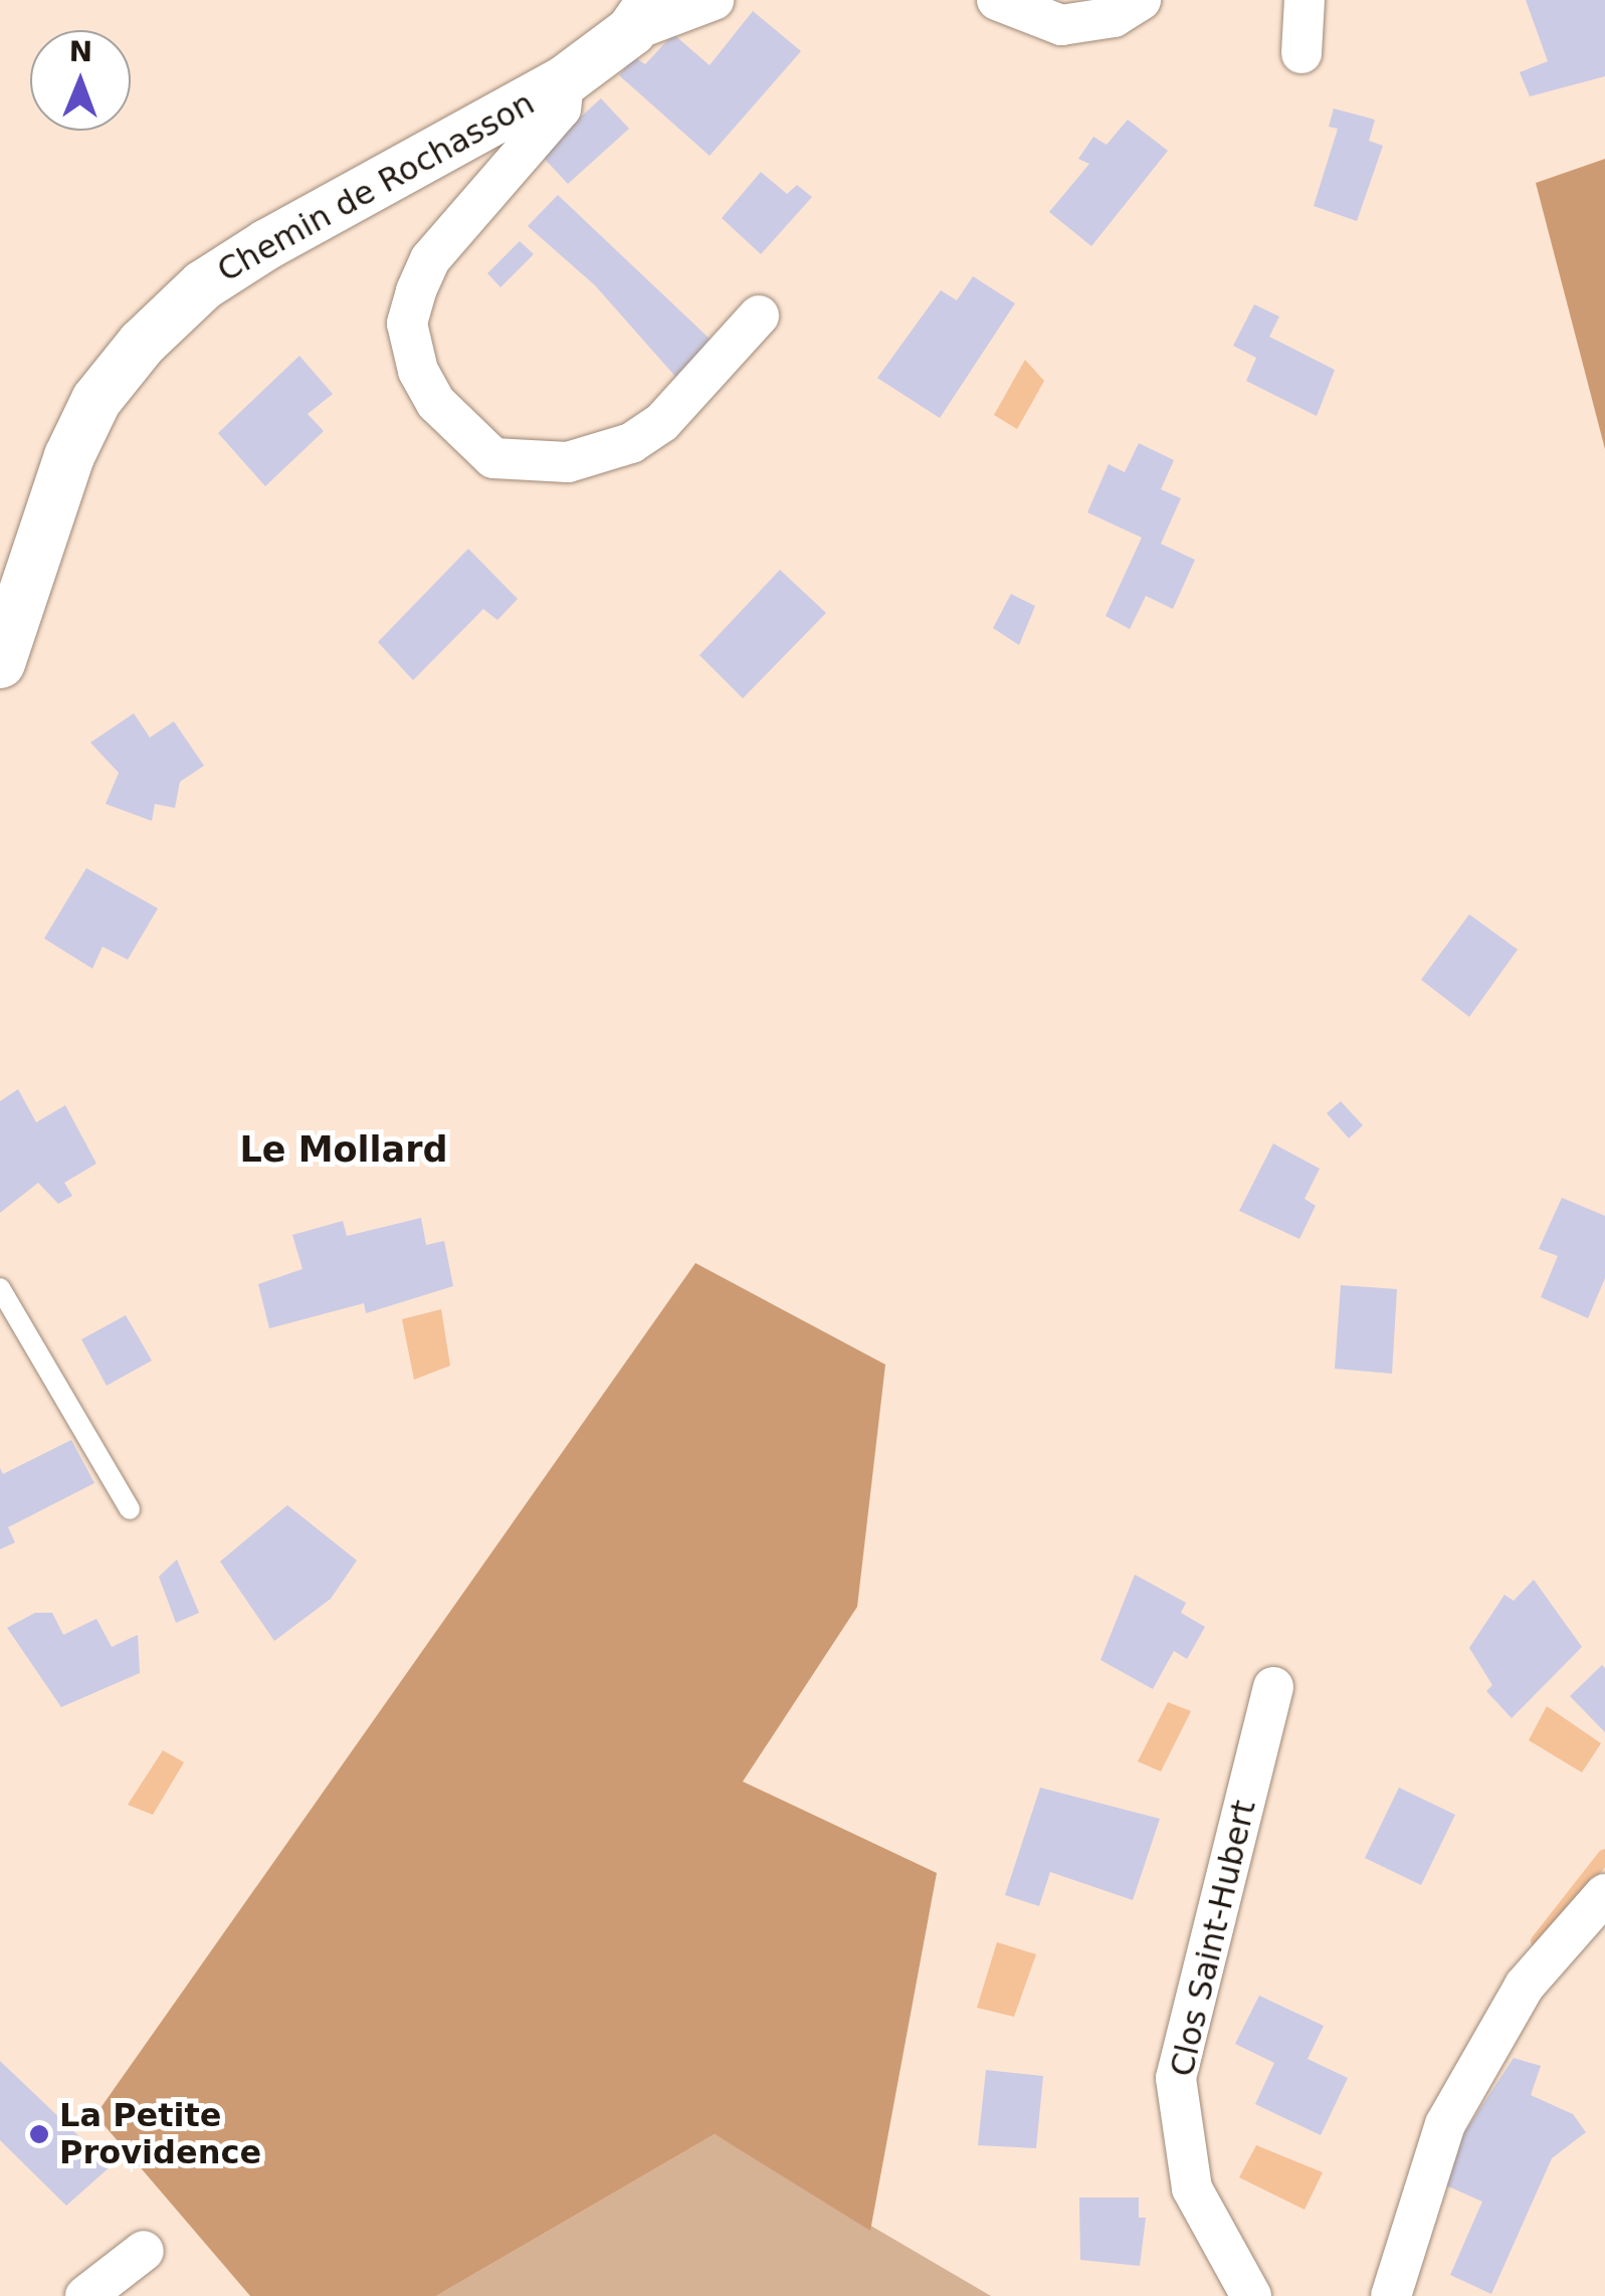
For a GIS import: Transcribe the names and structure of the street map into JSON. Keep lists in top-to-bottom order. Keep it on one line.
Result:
{"streets":{"street":["Chemin de Rochasson","Clos Saint-Hubert"]},"districts":["Le Mollard"],"places":["La Petite Providence"],"north":"top"}
